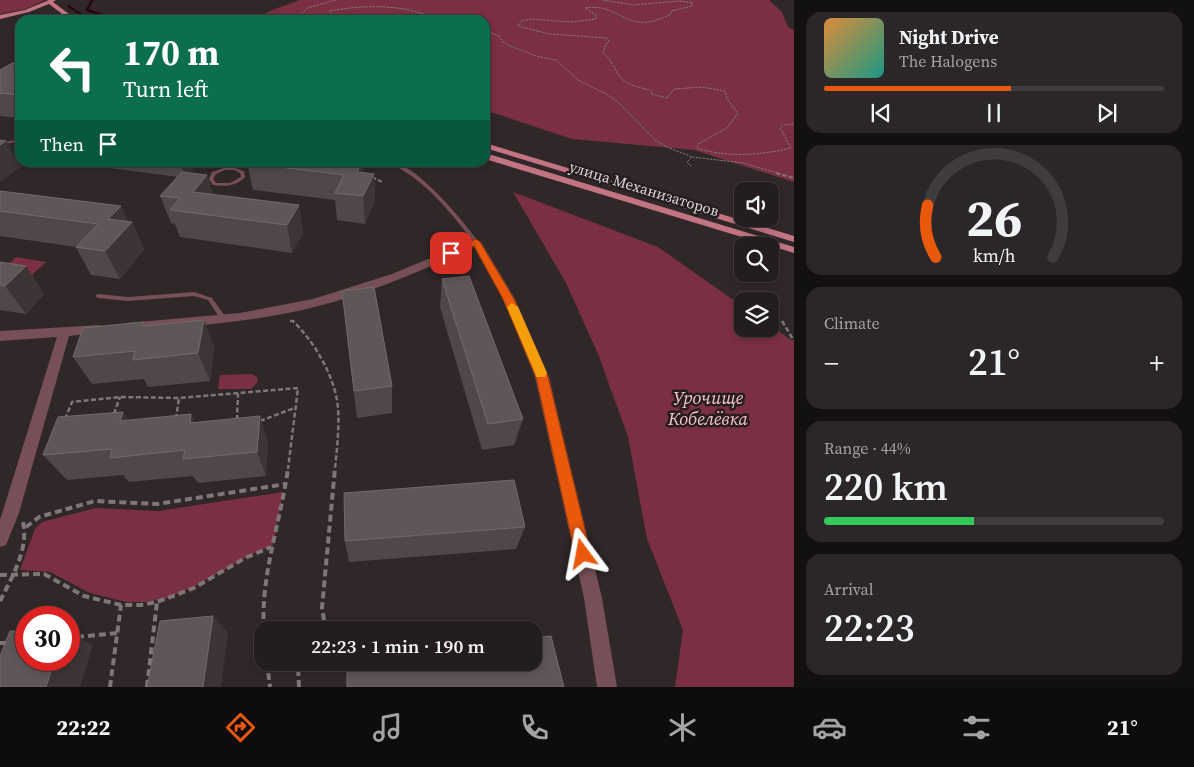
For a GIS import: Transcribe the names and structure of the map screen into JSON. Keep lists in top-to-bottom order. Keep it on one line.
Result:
{"streets":{"main road":["улица Механизаторов"]},"parks":["Урочище Кобелёвка"],"page":{"turn":["170 m","Turn left"],"song":["Night Drive","The Halogens"],"then":"Then","tile":["Climate",["Range · 44%","220 km"],["Arrival","22:23"]],"heat":["−","21°","+"],"limit":"30","trip":"22:23 · 1 min · 190 m","tabs":["22:22","21°"],"gauge":["26","km/h"]}}
